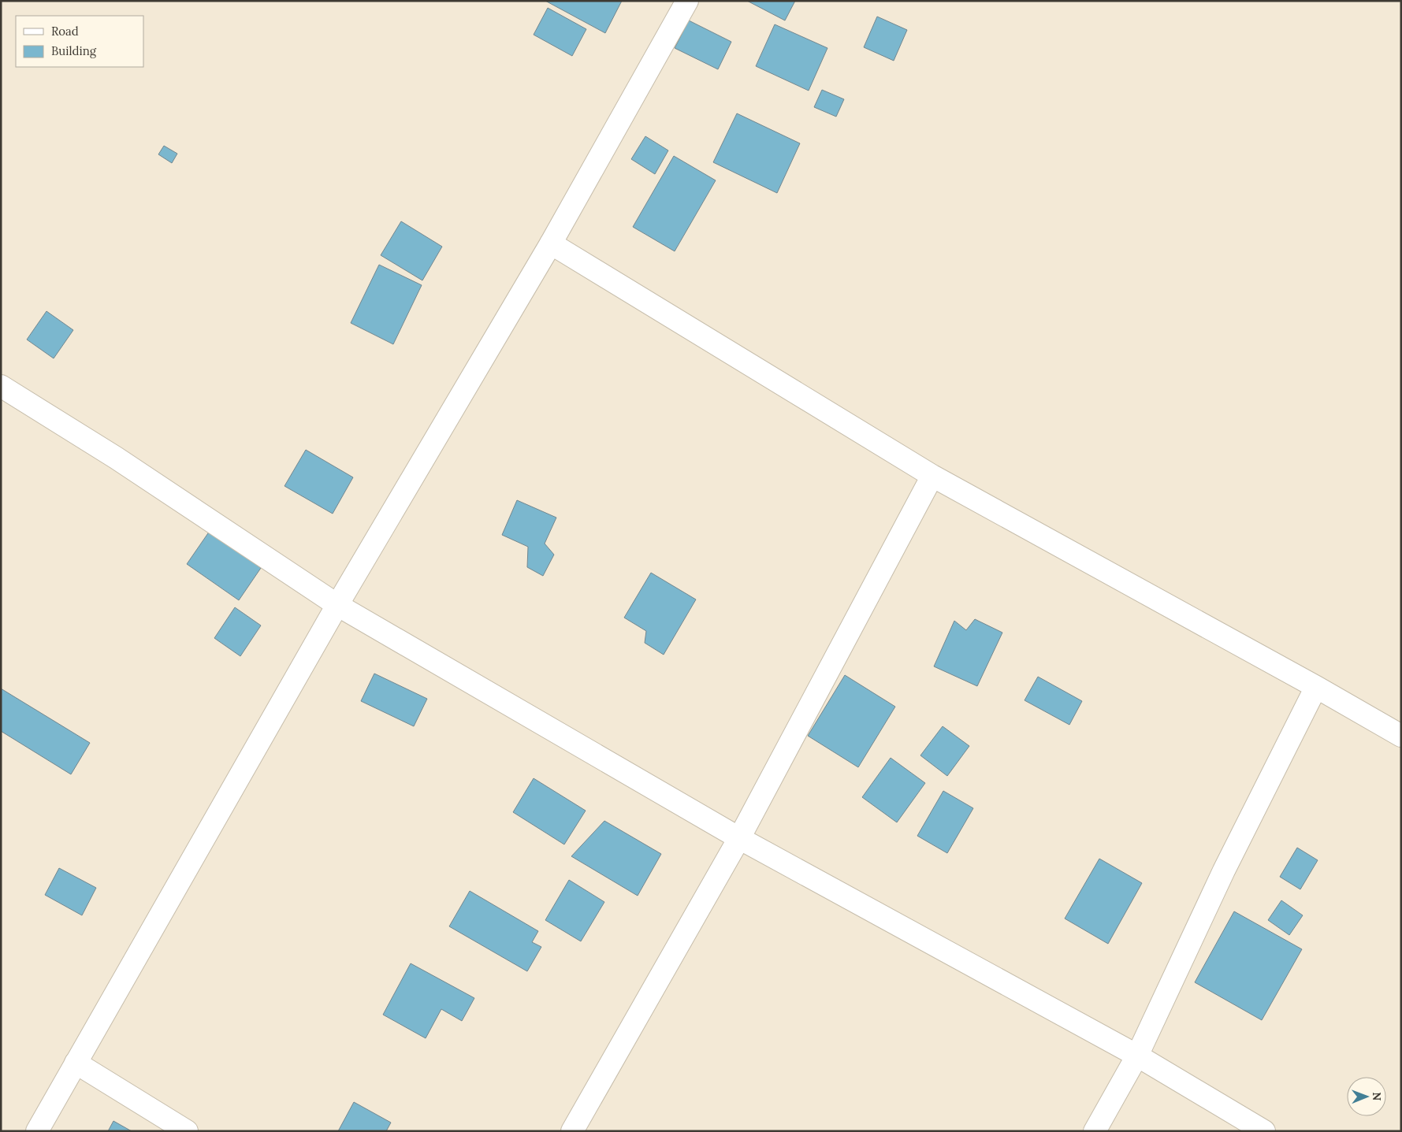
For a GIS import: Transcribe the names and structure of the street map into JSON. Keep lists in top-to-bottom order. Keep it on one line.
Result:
{"legend":["Road","Building"],"north":"right"}
